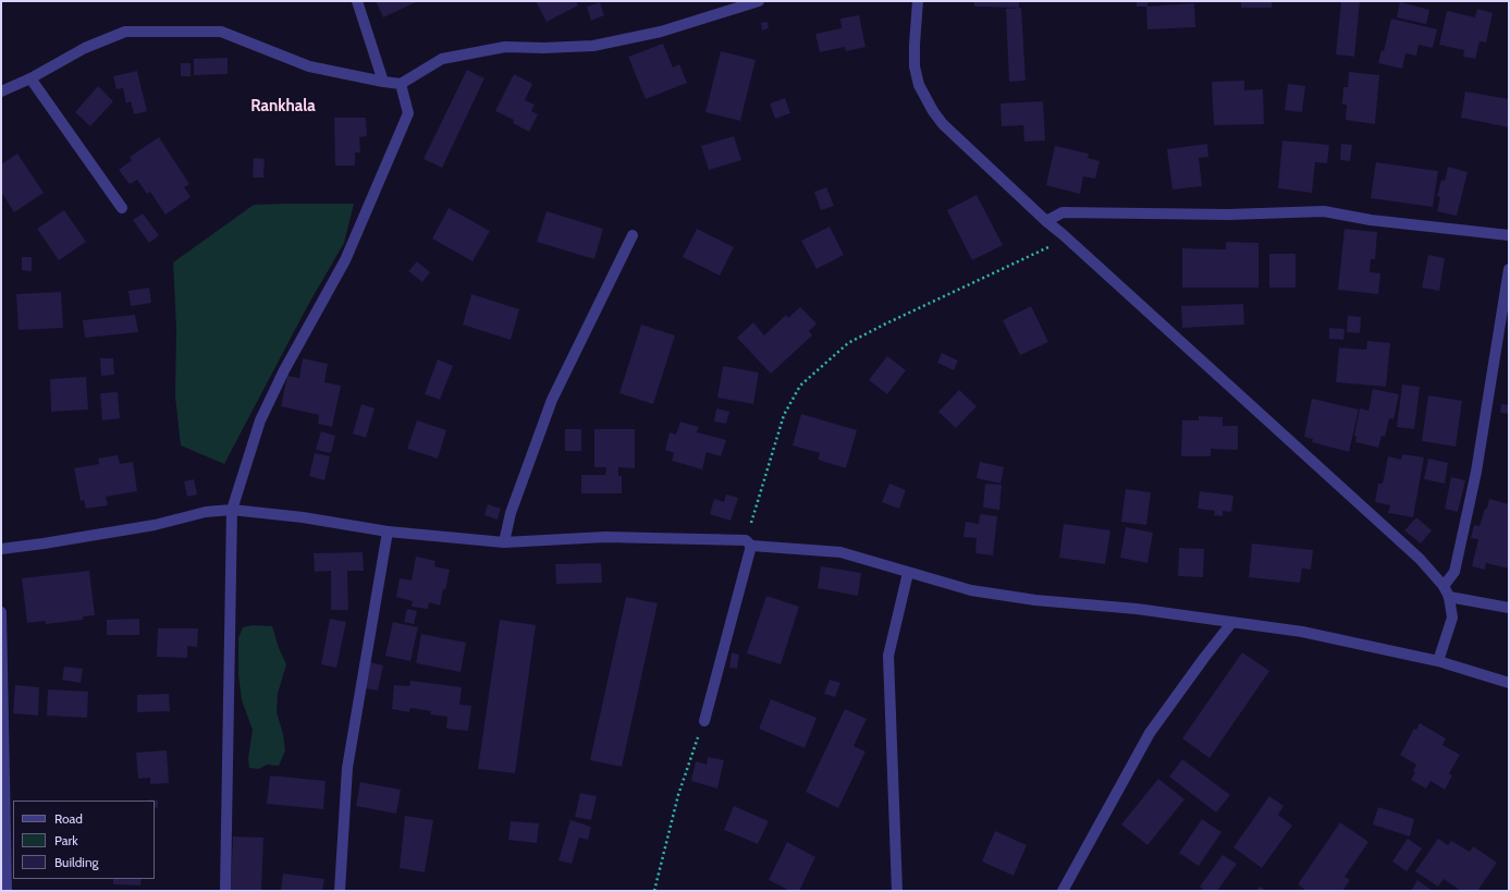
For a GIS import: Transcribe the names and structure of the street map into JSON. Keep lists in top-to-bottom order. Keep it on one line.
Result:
{"districts":["Rankhala"],"legend":["Road","Park","Building"]}
